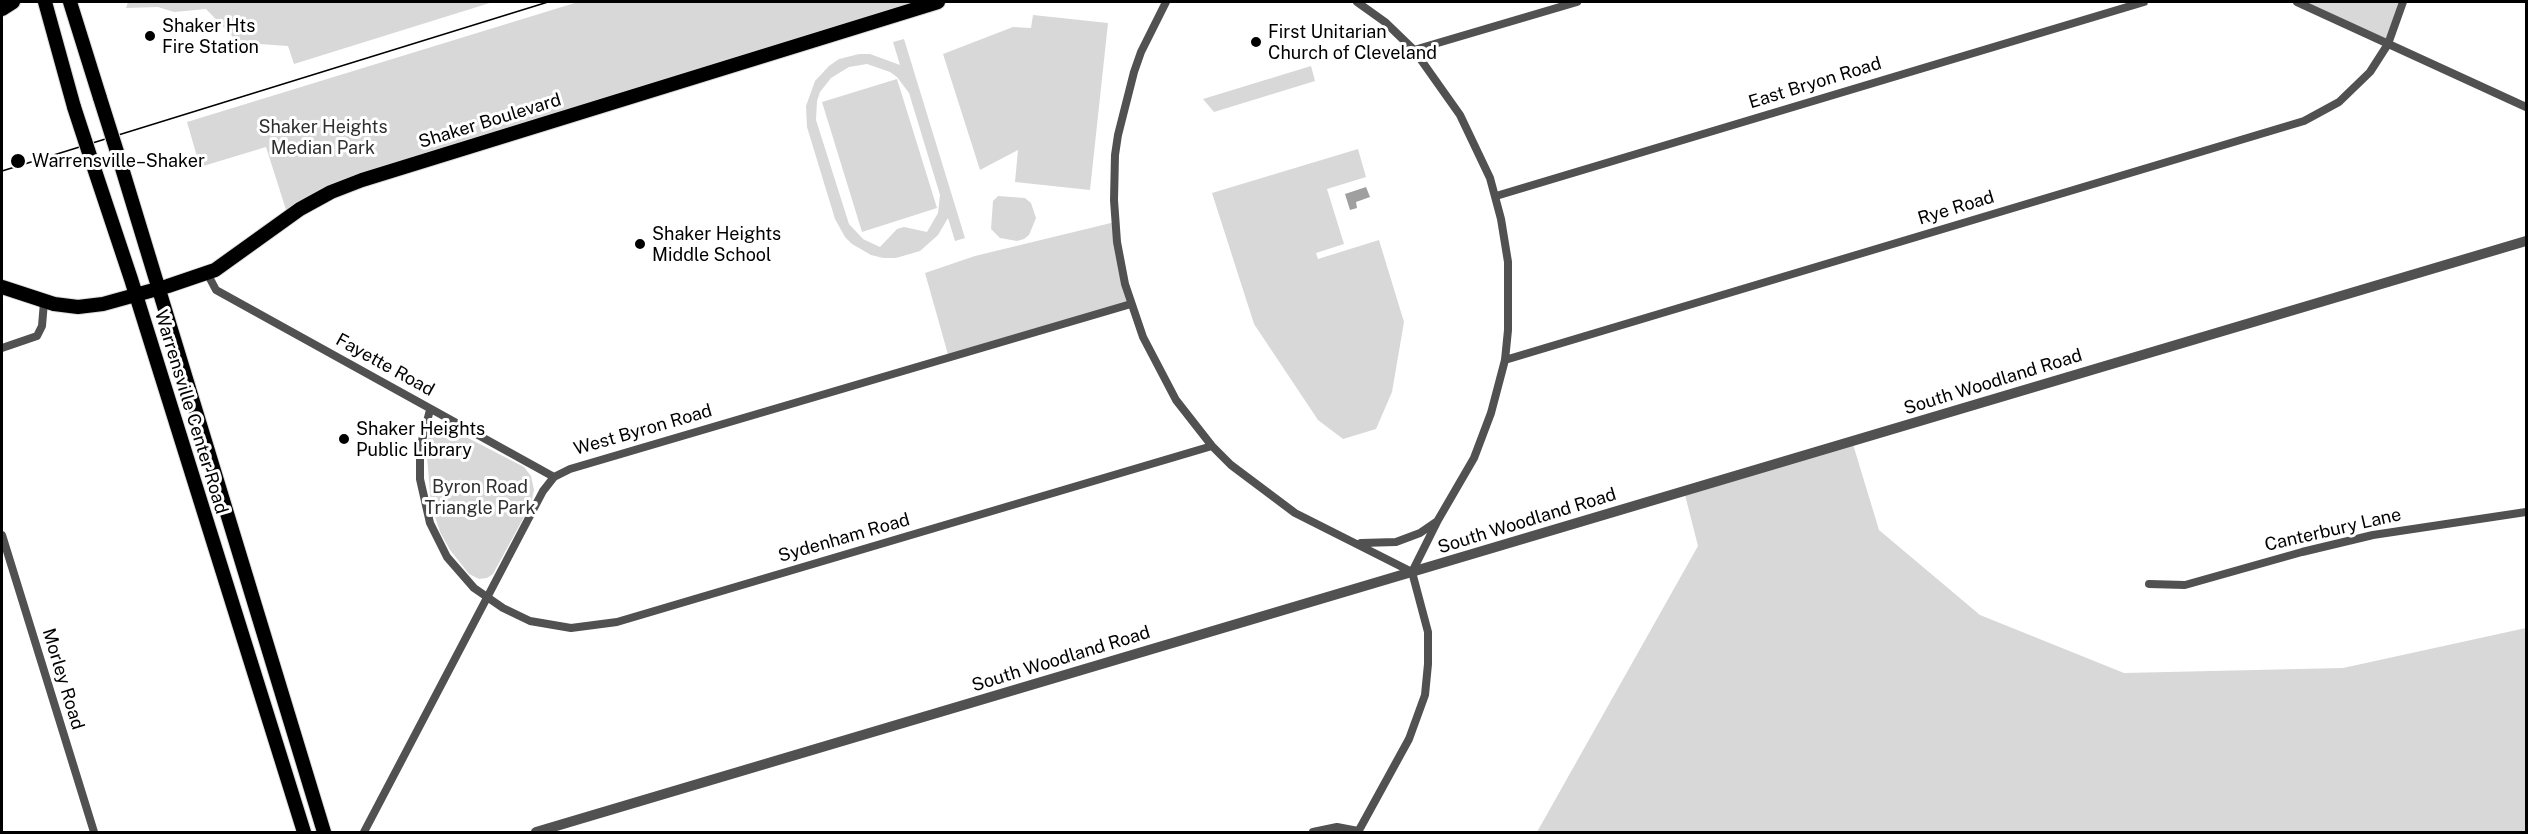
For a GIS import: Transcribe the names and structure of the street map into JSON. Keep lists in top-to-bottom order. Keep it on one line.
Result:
{"streets":{"main road":["Shaker Boulevard","Warrensville Center Road"],"street":["East Bryon Road","Rye Road","Fayette Road","South Woodland Road","West Byron Road","Canterbury Lane","Sydenham Road","Morley Road"]},"crossings":[["Shaker Boulevard","Fayette Road"],["Shaker Boulevard","Warrensville Center Road"],["Fayette Road","West Byron Road"],["Fayette Road","Sydenham Road"]],"parks":["Shaker Heights Median Park","Byron Road Triangle Park"],"places":["Shaker Hts Fire Station","First Unitarian Church of Cleveland","Warrensville–Shaker","Shaker Heights Middle School","Shaker Heights Public Library"]}
